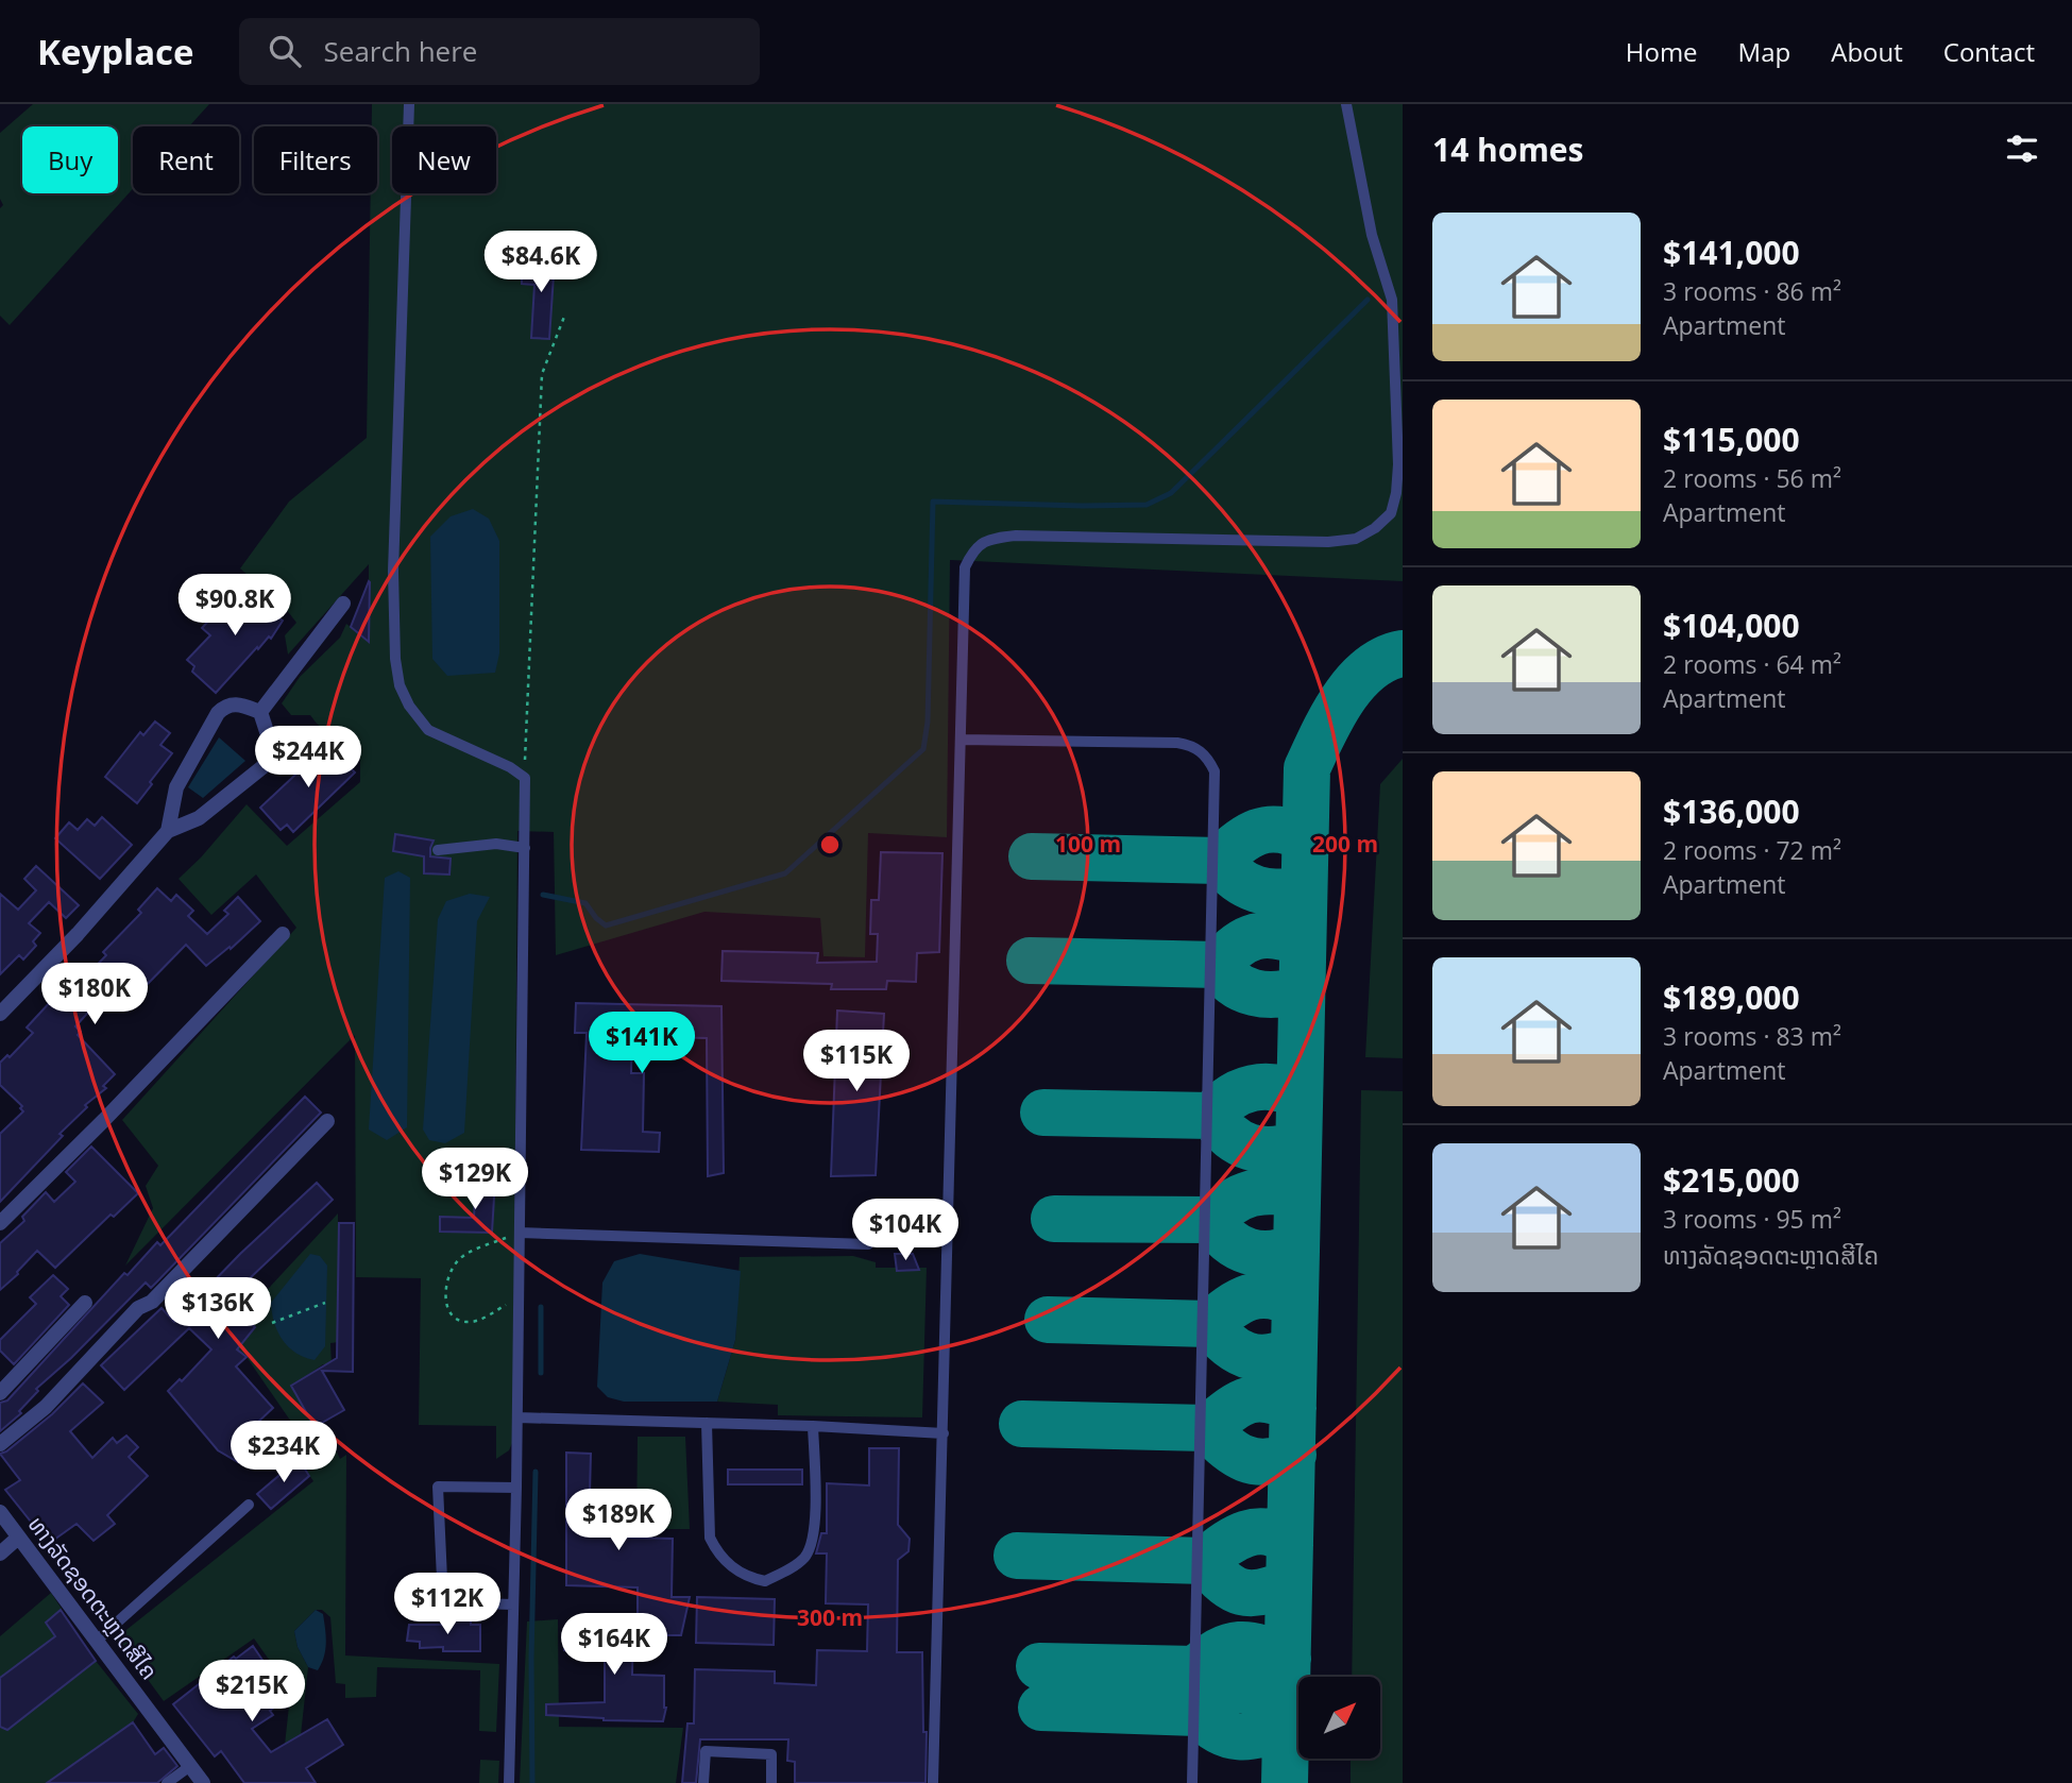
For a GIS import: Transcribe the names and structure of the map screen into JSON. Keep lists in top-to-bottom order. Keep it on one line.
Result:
{"streets":{"street":["ທາງລັດຊອດຕະຫຼາດສີໄຄ"]},"north":"top right","page":{"header":"Keyplace","search":"Search here","nav":["Home","Map","About","Contact"],"heading":"14 homes","chip":["Buy","Rent","Filters","New"],"list":[{"name":"$141,000","note":"3 rooms · 86 m² · Apartment"},{"name":"$115,000","note":"2 rooms · 56 m² · Apartment"},{"name":"$104,000","note":"2 rooms · 64 m² · Apartment"},{"name":"$136,000","note":"2 rooms · 72 m² · Apartment"},{"name":"$189,000","note":"3 rooms · 83 m² · Apartment"},{"name":"$215,000","note":"3 rooms · 95 m² · ທາງລັດຊອດຕະຫຼາດສີໄຄ"}],"price":["$84.6K","$90.8K","$244K","$180K","$141K","$115K","$129K","$104K","$136K","$234K","$189K","$112K","$164K","$215K"]},"rings":["100 m","200 m","300 m"]}
